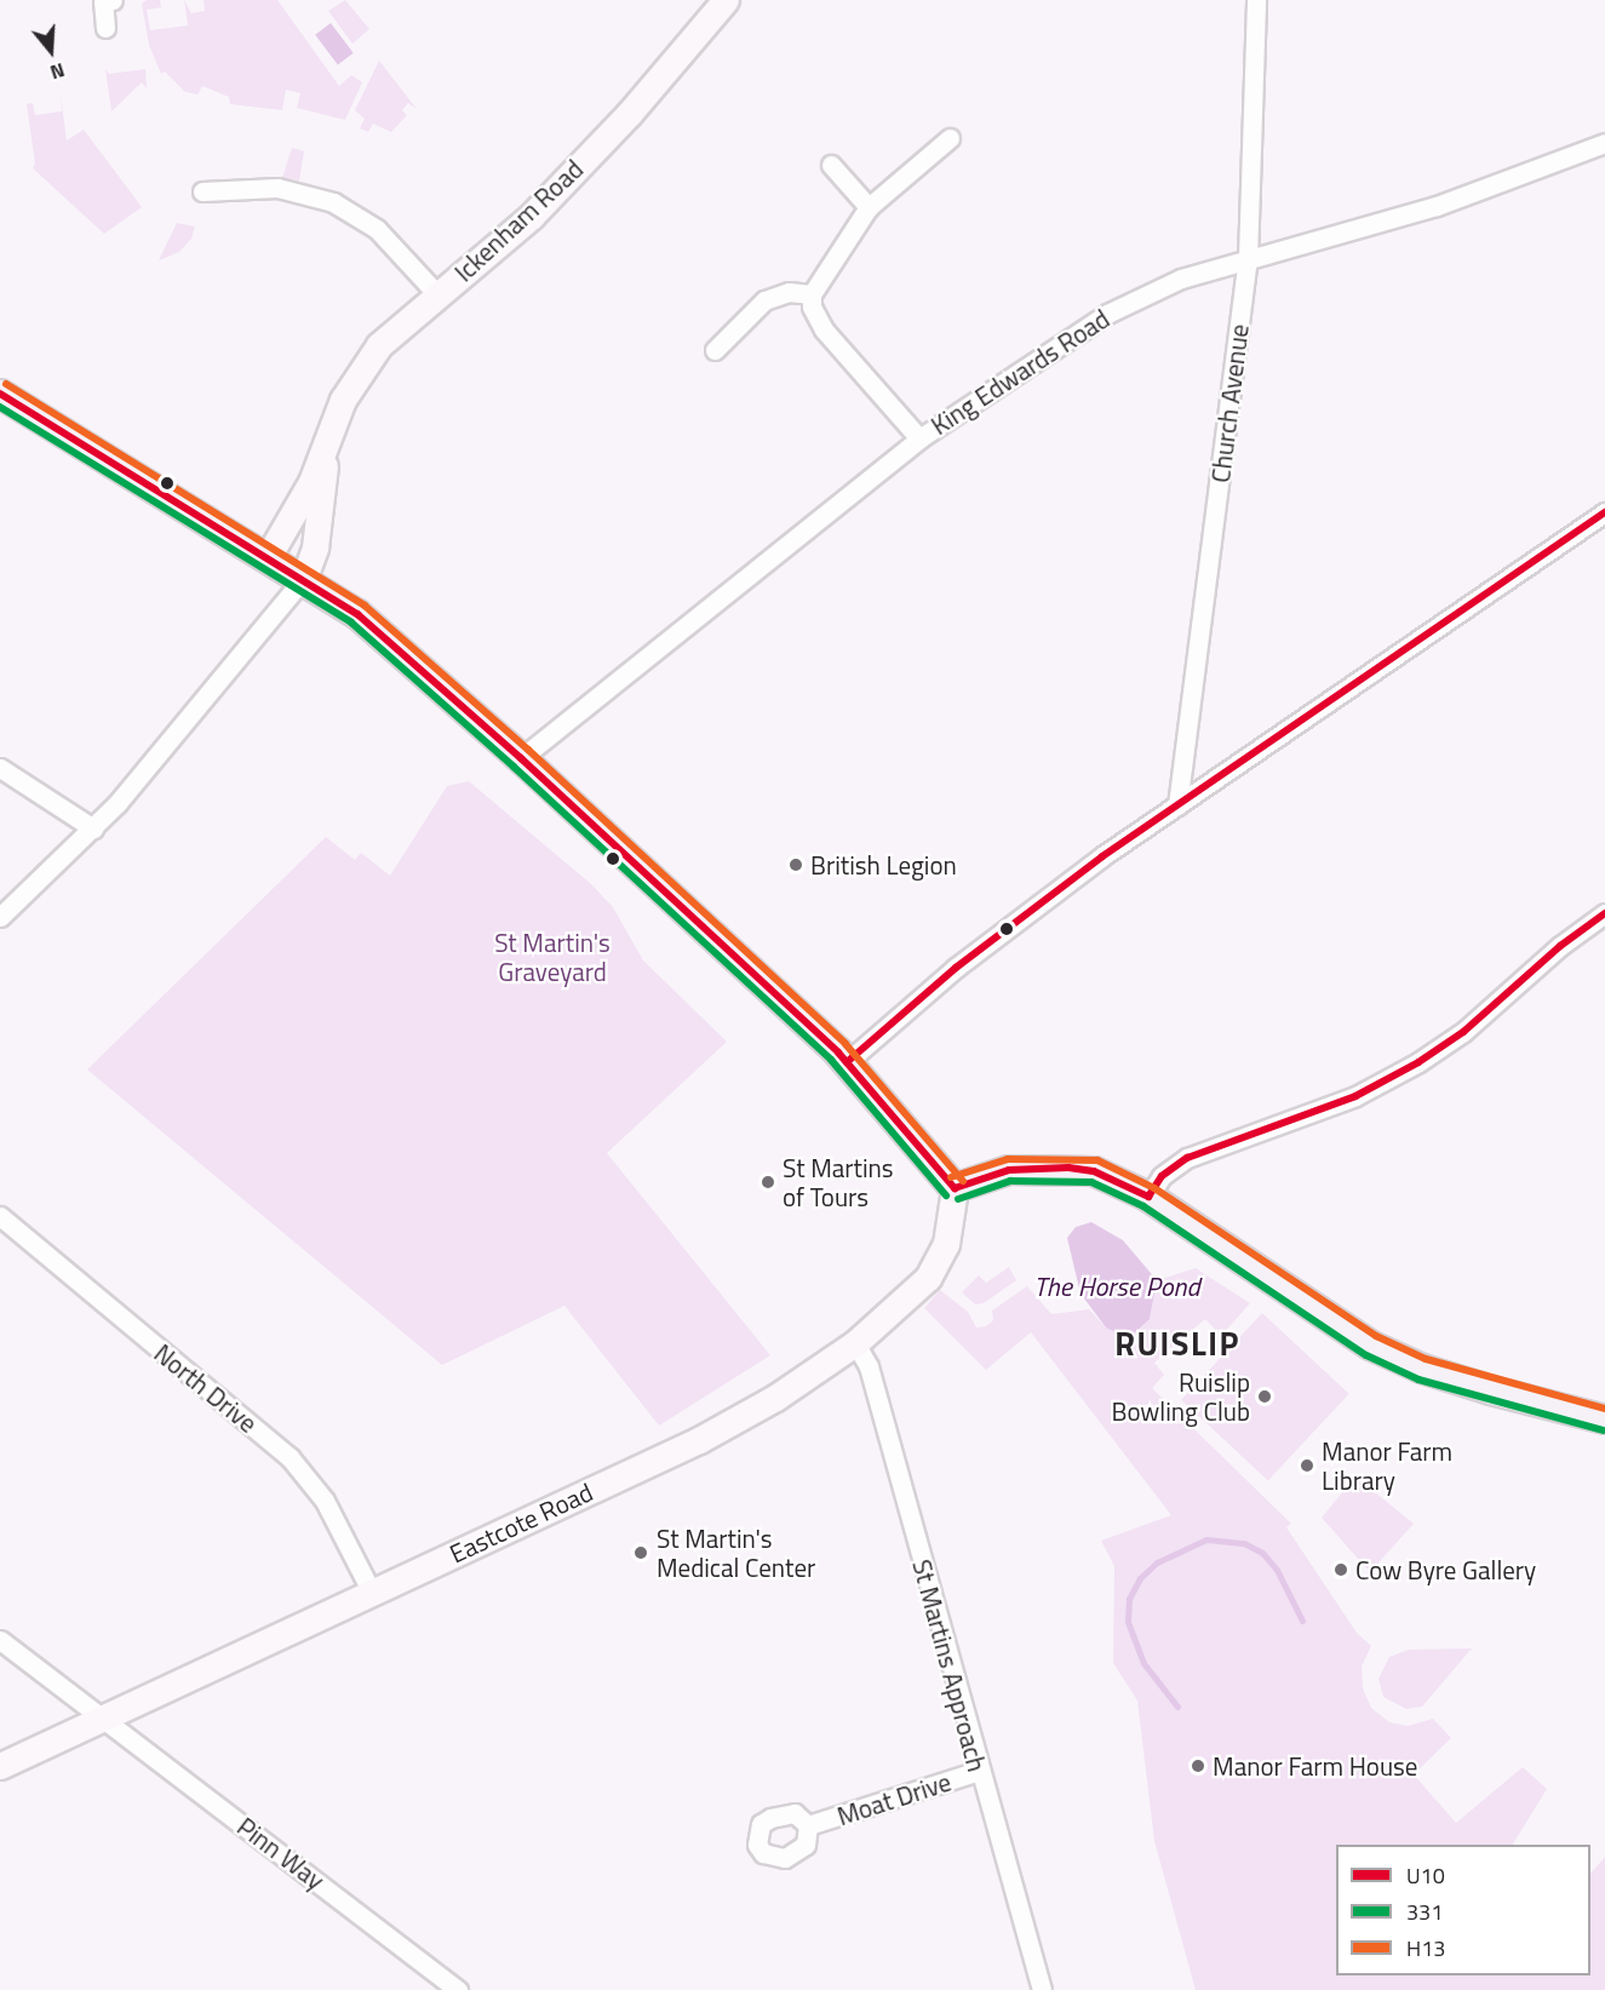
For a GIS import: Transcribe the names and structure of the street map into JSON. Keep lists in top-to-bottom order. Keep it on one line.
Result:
{"streets":{"main road":["Ickenham Road","Eastcote Road"],"street":["King Edwards Road","Church Avenue","North Drive","St Martins Approach","Moat Drive","Pinn Way"]},"crossings":[["King Edwards Road","Church Avenue"],["North Drive","Eastcote Road"],["Eastcote Road","St Martins Approach"],["Eastcote Road","Pinn Way"],["St Martins Approach","Moat Drive"]],"districts":["RUISLIP"],"water":["The Horse Pond"],"parks":["St Martin's Graveyard"],"places":["British Legion","St Martins of Tours","Ruislip Bowling Club","Manor Farm Library","St Martin's Medical Center","Cow Byre Gallery","Manor Farm House"],"lines":["transit line H13","transit line U10","transit line 331"],"legend":["U10","331","H13"],"north":"bottom"}
